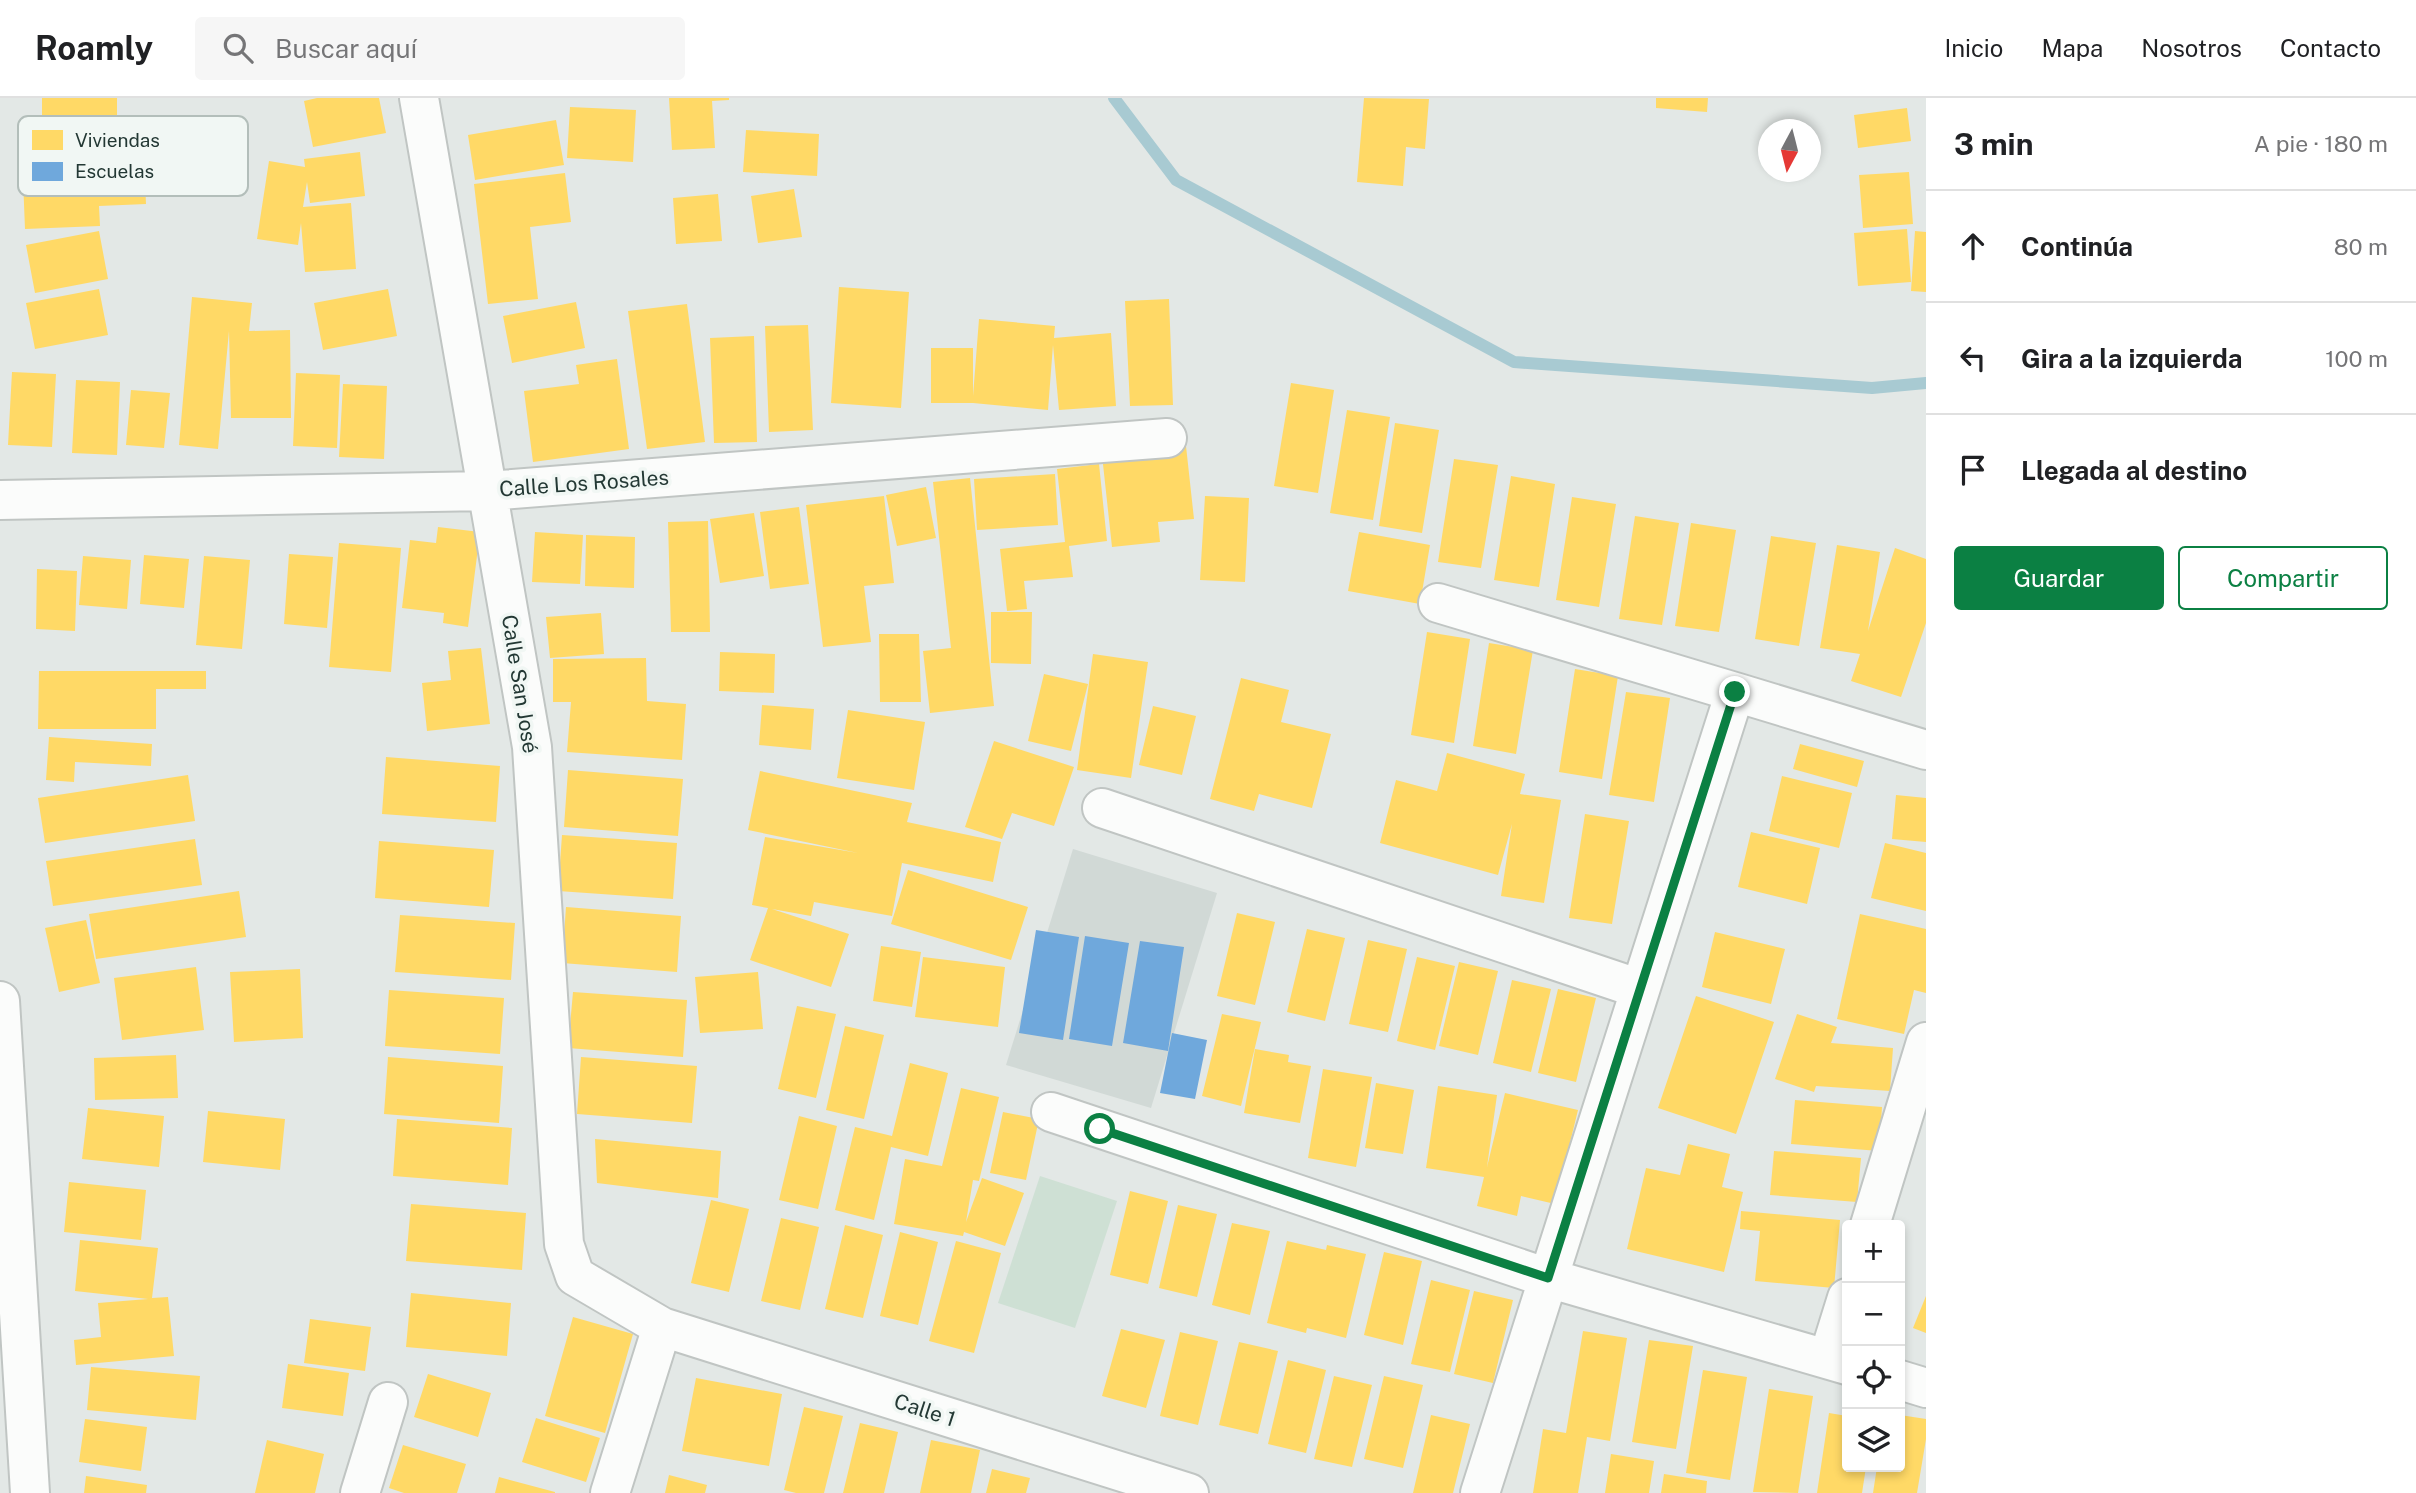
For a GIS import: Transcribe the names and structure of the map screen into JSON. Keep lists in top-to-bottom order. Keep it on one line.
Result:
{"streets":{"street":["Calle Los Rosales","Calle San José","Calle 1"]},"crossings":[["Calle Los Rosales","Calle San José"],["Calle San José","Calle 1"]],"legend":["Viviendas","Escuelas"],"north":"bottom","page":{"header":"Roamly","search":"Buscar aquí","nav":["Inicio","Mapa","Nosotros","Contacto"],"heading":["3 min","A pie · 180 m"],"list":[["Continúa","80 m"],["Gira a la izquierda","100 m"],"Llegada al destino"],"buttons":["Guardar","Compartir"],"map_buttons":["+","−"]}}
